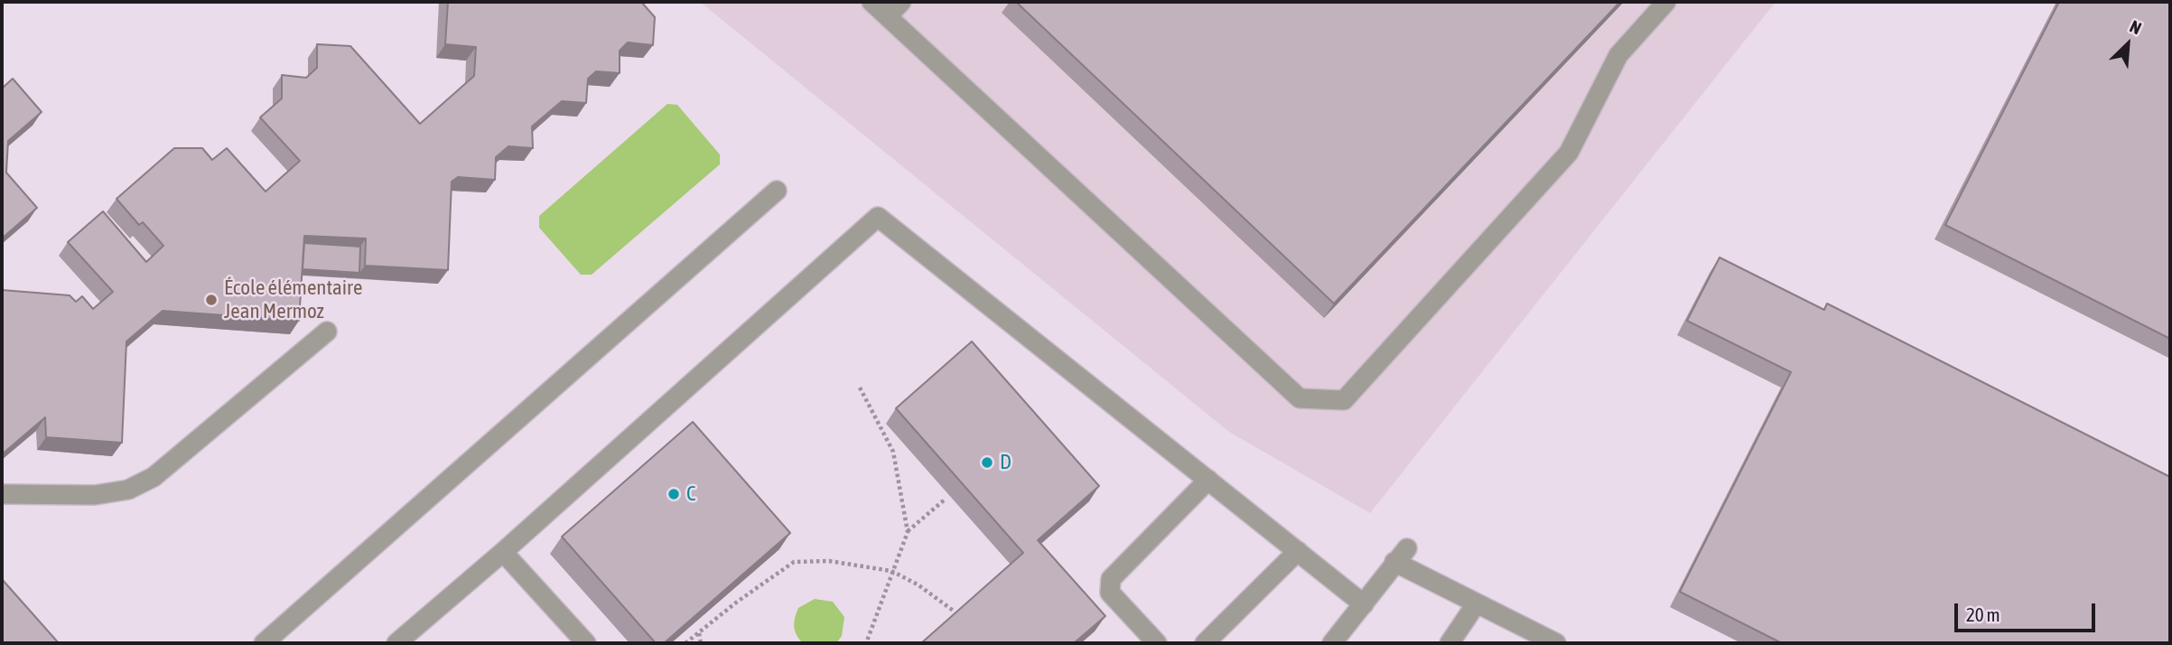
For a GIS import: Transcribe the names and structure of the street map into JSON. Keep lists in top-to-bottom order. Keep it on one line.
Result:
{"places":["École élémentaire Jean Mermoz","D","C"],"scale_bar":"20 m","north":"top right"}
